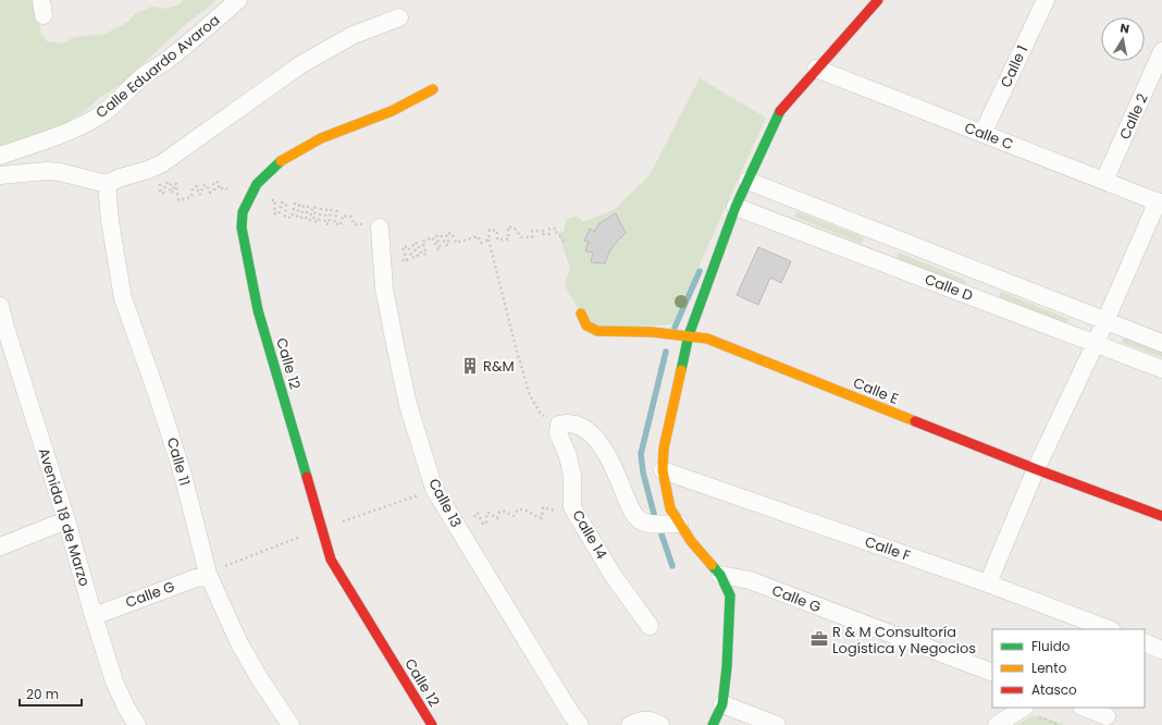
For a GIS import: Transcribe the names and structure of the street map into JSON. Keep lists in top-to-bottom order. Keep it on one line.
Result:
{"streets":{"street":["Calle Eduardo Avaroa","Calle 1","Calle 2","Calle C","Calle D","Calle 12","Calle E","Calle 11","Calle 13","Avenida 18 de Marzo","Calle 14","Calle F","Calle G"]},"crossings":[["Calle 1","Calle C"],["Calle 2","Calle C"],["Calle 11","Calle G"],["Avenida 18 de Marzo","Calle G"]],"places":{"building":["R&M"],"office":["R & M Consultoría Logística y Negocios"]},"legend":["Fluido","Lento","Atasco"],"scale_bar":"20 m","north":"top"}
